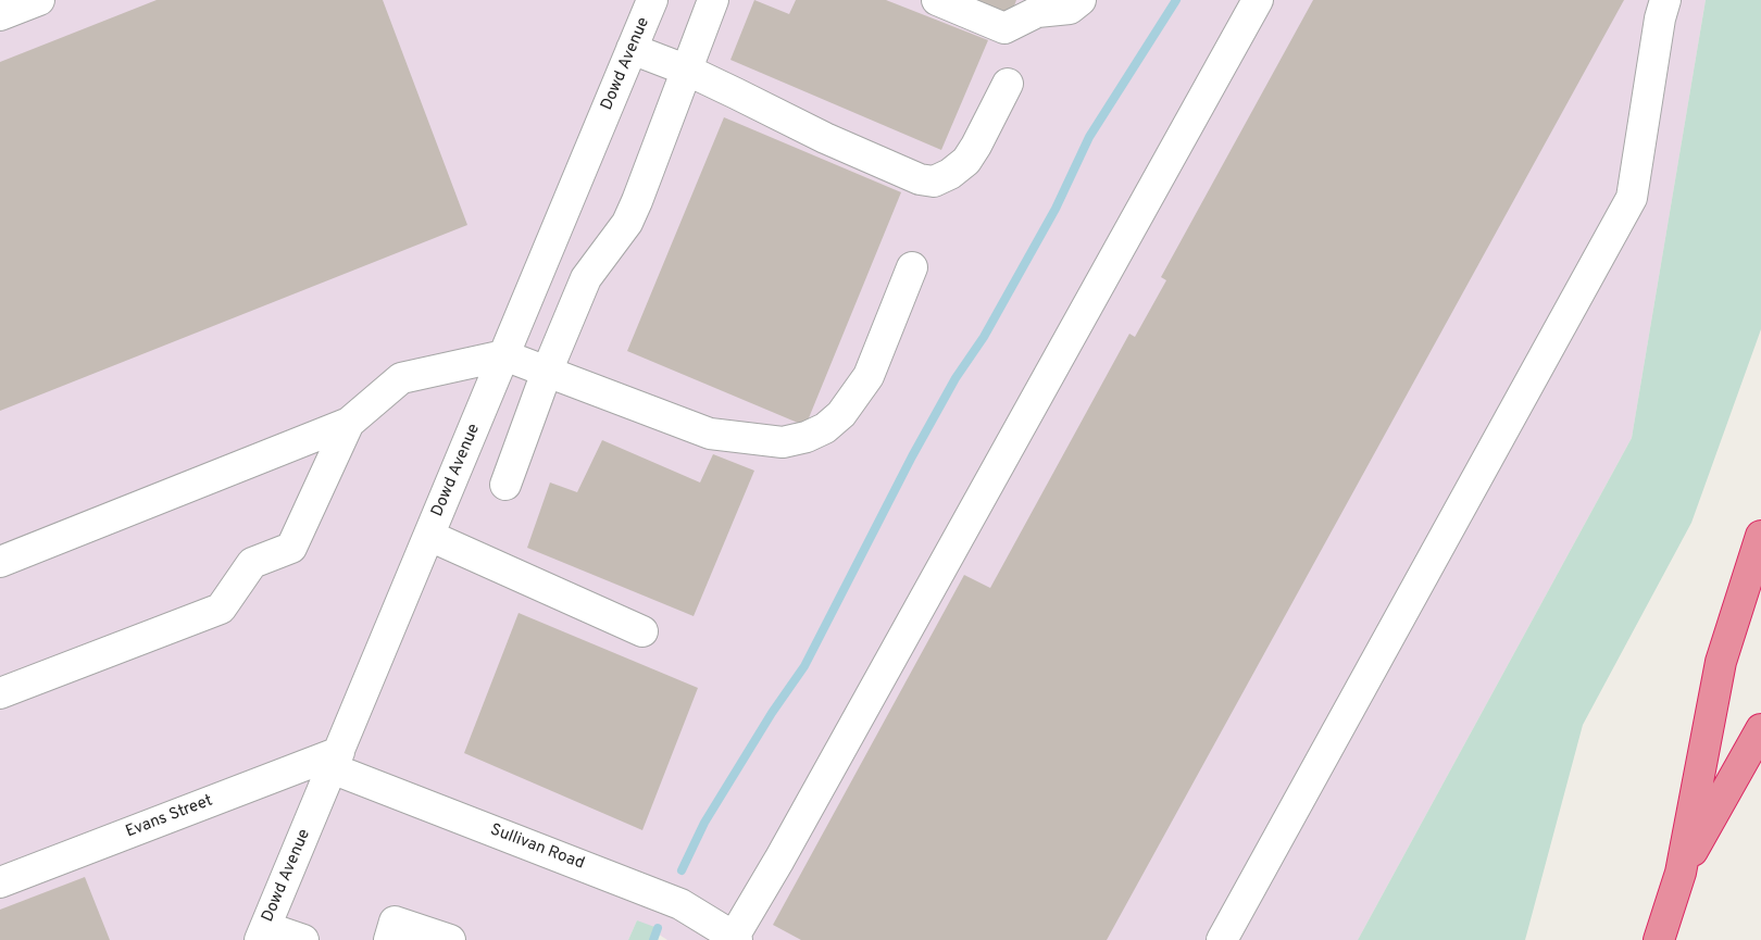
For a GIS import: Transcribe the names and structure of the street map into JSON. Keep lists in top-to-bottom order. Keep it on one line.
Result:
{"streets":{"street":["Dowd Avenue","Evans Street","Sullivan Road"]},"crossings":[["Dowd Avenue","Evans Street"],["Dowd Avenue","Sullivan Road"],["Evans Street","Sullivan Road"]]}
